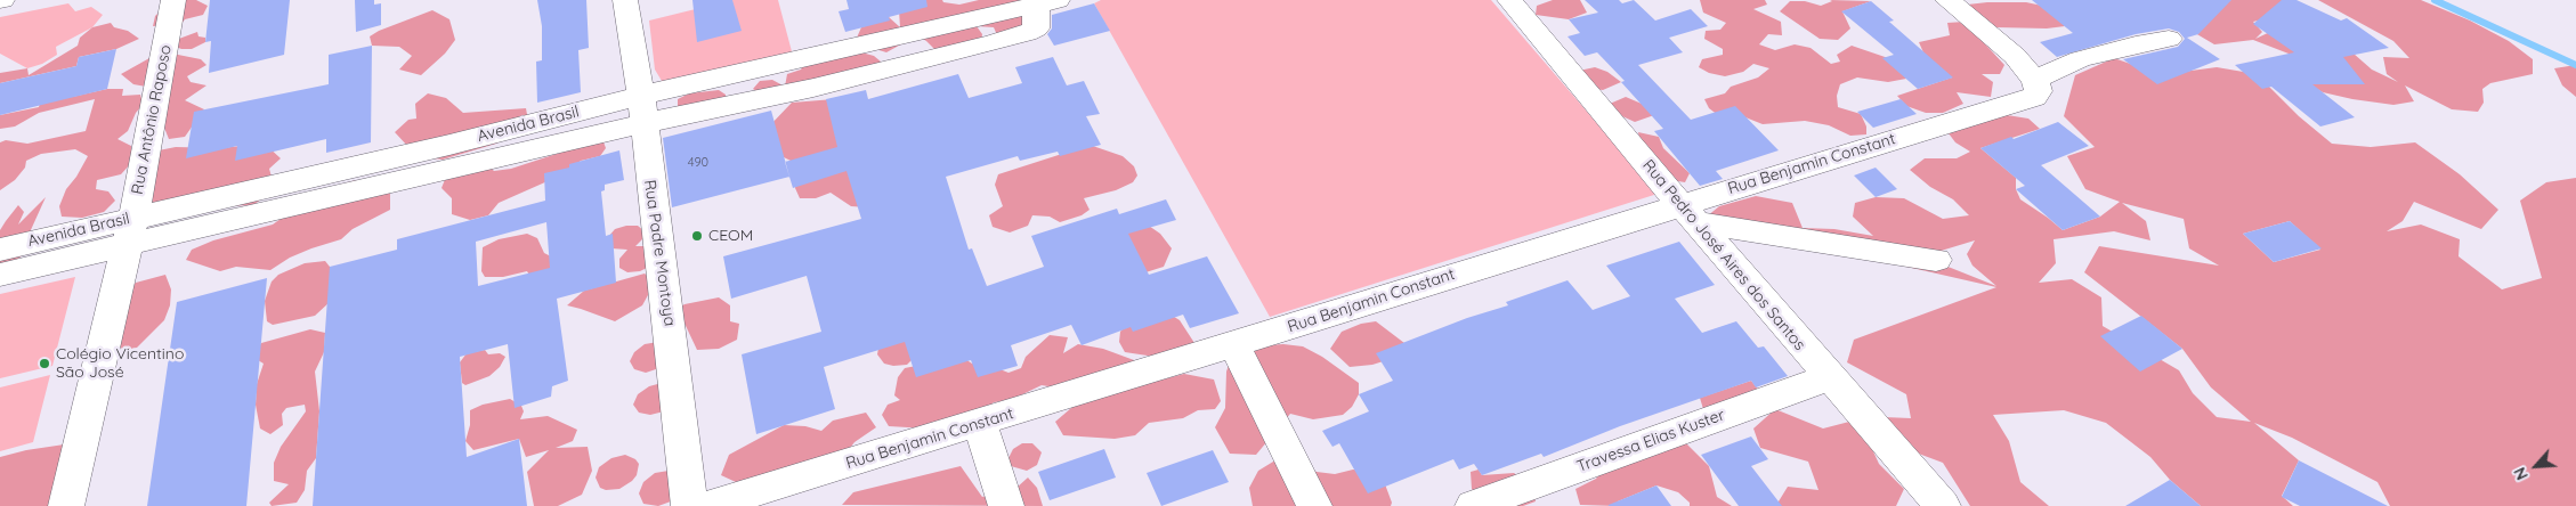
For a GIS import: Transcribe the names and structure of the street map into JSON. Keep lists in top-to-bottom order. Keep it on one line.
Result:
{"streets":{"street":["Rua Antônio Raposo","Avenida Brasil","Rua Benjamin Constant","Rua Padre Montoya","Rua Pedro José Aires dos Santos","Travessa Elias Kuster"]},"crossings":[["Rua Antônio Raposo","Avenida Brasil"],["Avenida Brasil","Rua Padre Montoya"],["Rua Benjamin Constant","Rua Pedro José Aires dos Santos"],["Rua Pedro José Aires dos Santos","Travessa Elias Kuster"]],"places":["CEOM","Colégio Vicentino São José"],"house_numbers":["490"],"north":"bottom left"}
